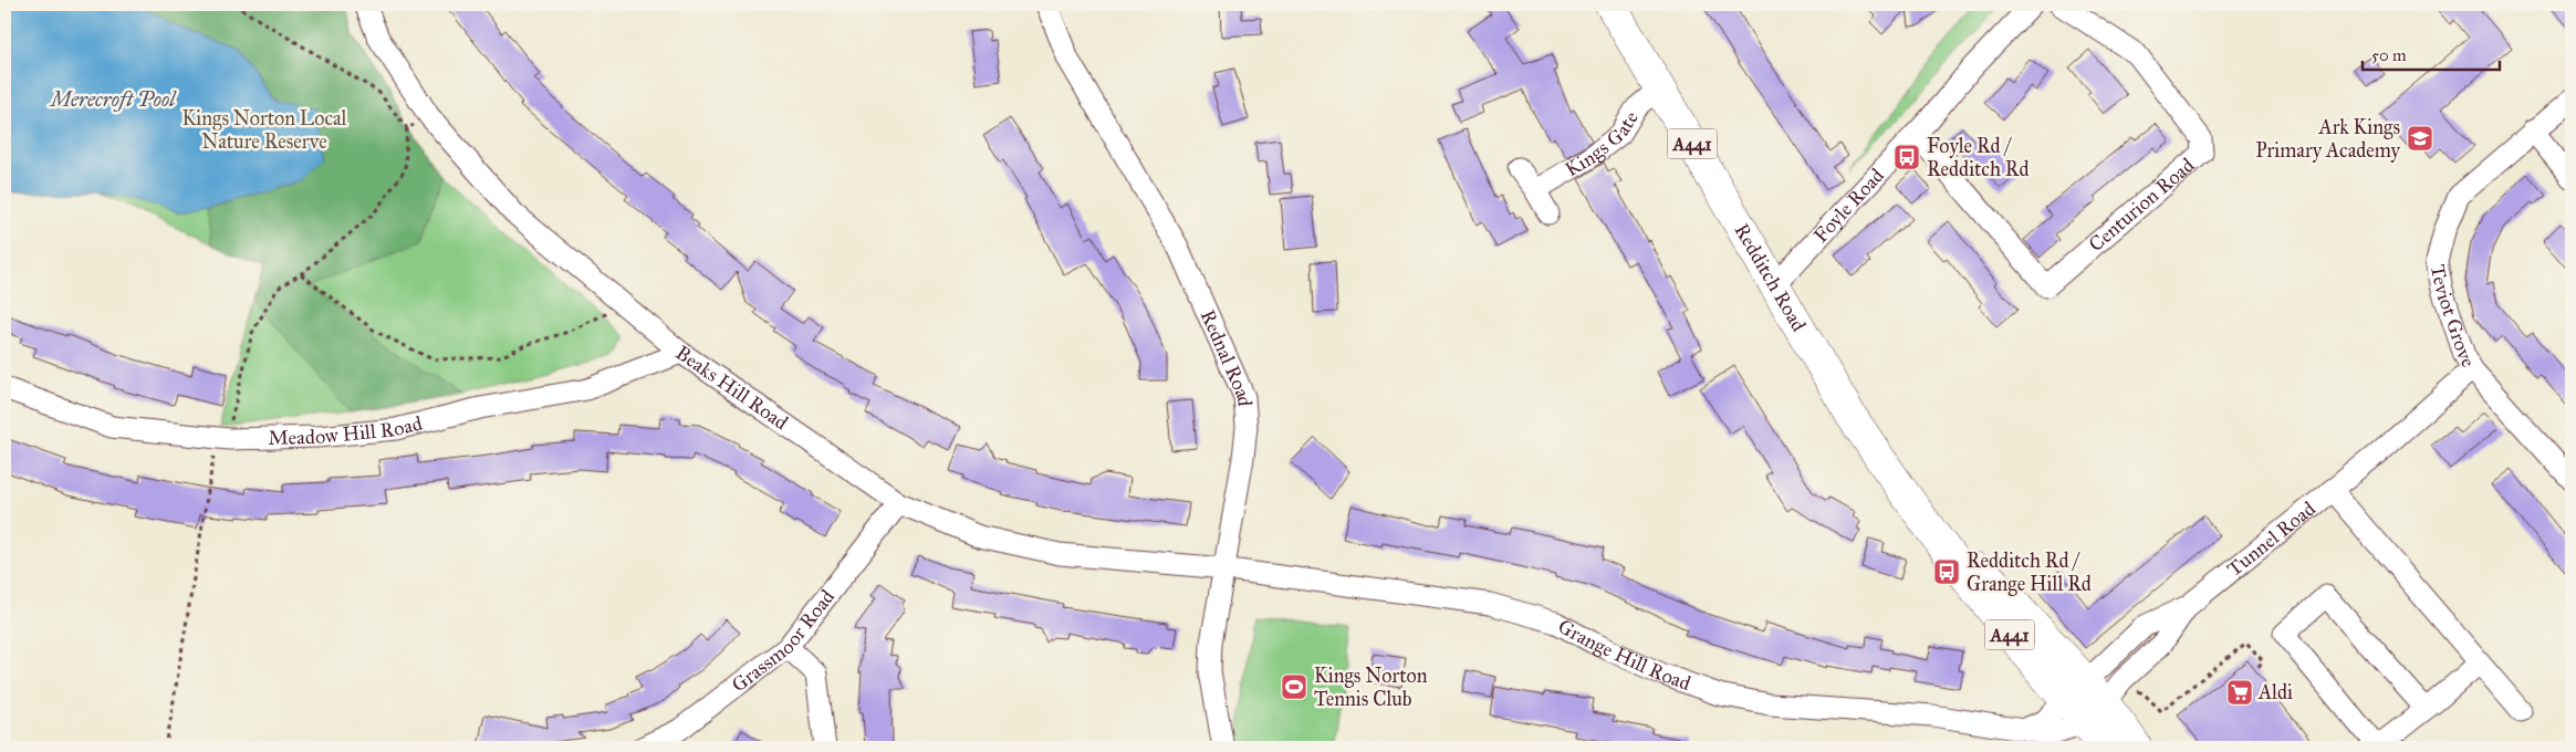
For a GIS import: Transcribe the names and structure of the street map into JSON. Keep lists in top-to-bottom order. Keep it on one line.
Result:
{"streets":{"highway":["A441","Redditch Road"],"street":["Kings Gate","Centurion Road","Foyle Road","Teviot Grove","Rednal Road","Beaks Hill Road","Meadow Hill Road","Tunnel Road","Grassmoor Road","Grange Hill Road"]},"crossings":[["Kings Gate","Redditch Road"],["Centurion Road","Foyle Road"],["Foyle Road","Redditch Road"],["Redditch Road","Tunnel Road"],["Redditch Road","Grange Hill Road"],["Teviot Grove","Tunnel Road"],["Rednal Road","Beaks Hill Road"],["Rednal Road","Grange Hill Road"],["Beaks Hill Road","Meadow Hill Road"],["Beaks Hill Road","Grassmoor Road"],["Beaks Hill Road","Grange Hill Road"],["Tunnel Road","Grange Hill Road"]],"water":["Merecroft Pool"],"parks":["Kings Norton Local Nature Reserve"],"places":{"school or university":["Ark Kings Primary Academy"],"bus stop":["Foyle Rd / Redditch Rd","Redditch Rd / Grange Hill Rd"],"sports":["Kings Norton Tennis Club"],"supermarket":["Aldi"]},"scale_bar":"50 m"}
